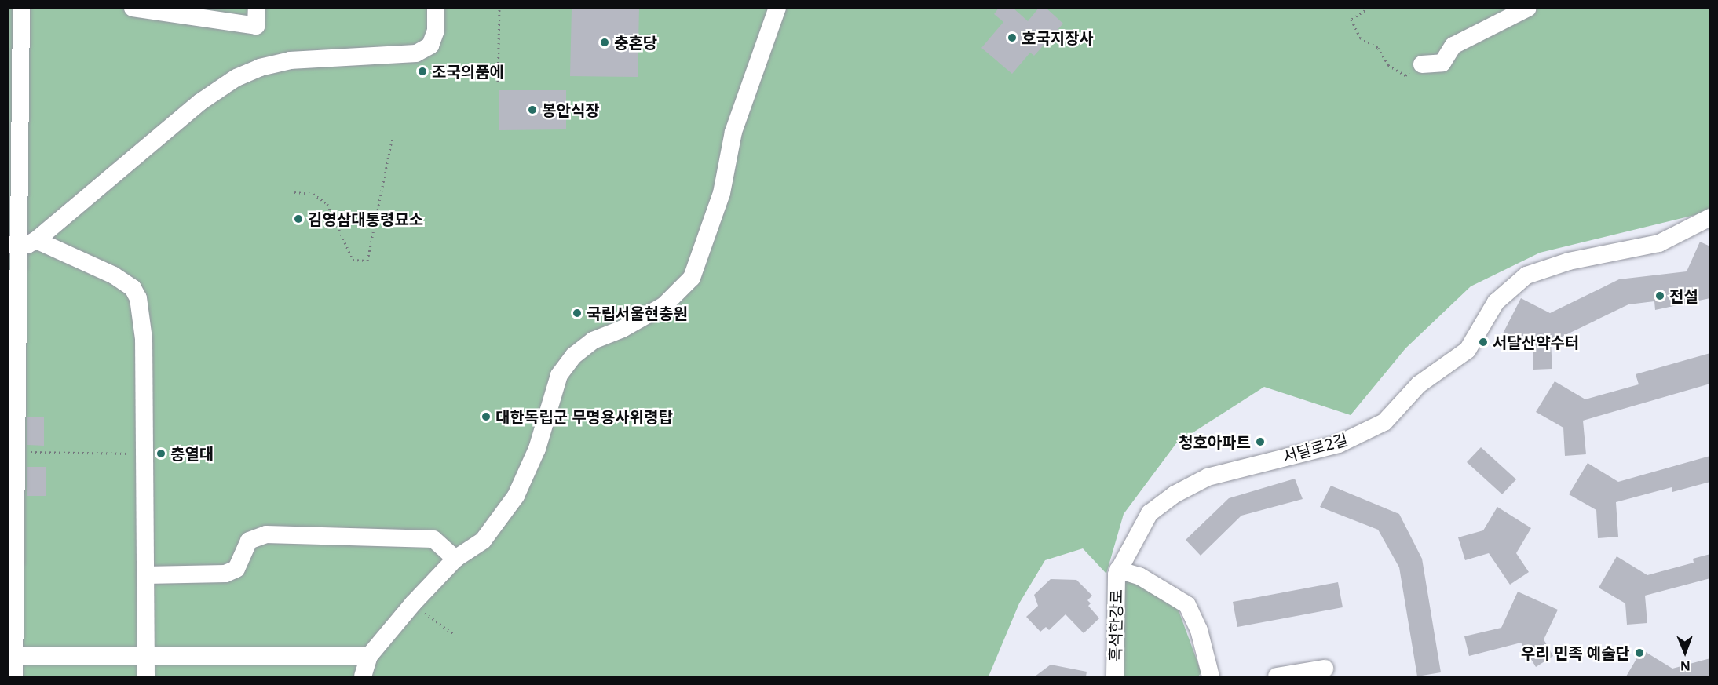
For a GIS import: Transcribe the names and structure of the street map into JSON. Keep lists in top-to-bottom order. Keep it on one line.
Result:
{"streets":{"street":["서달로2길","흑석한강로"]},"crossings":[["서달로2길","흑석한강로"]],"places":["호국지장사","충혼당","조국의품에","봉안식장","김영삼대통령묘소","전설","국립서울현충원","서달산약수터","대한독립군 무명용사위령탑","청호아파트","충열대","우리 민족 예술단"],"north":"bottom"}
